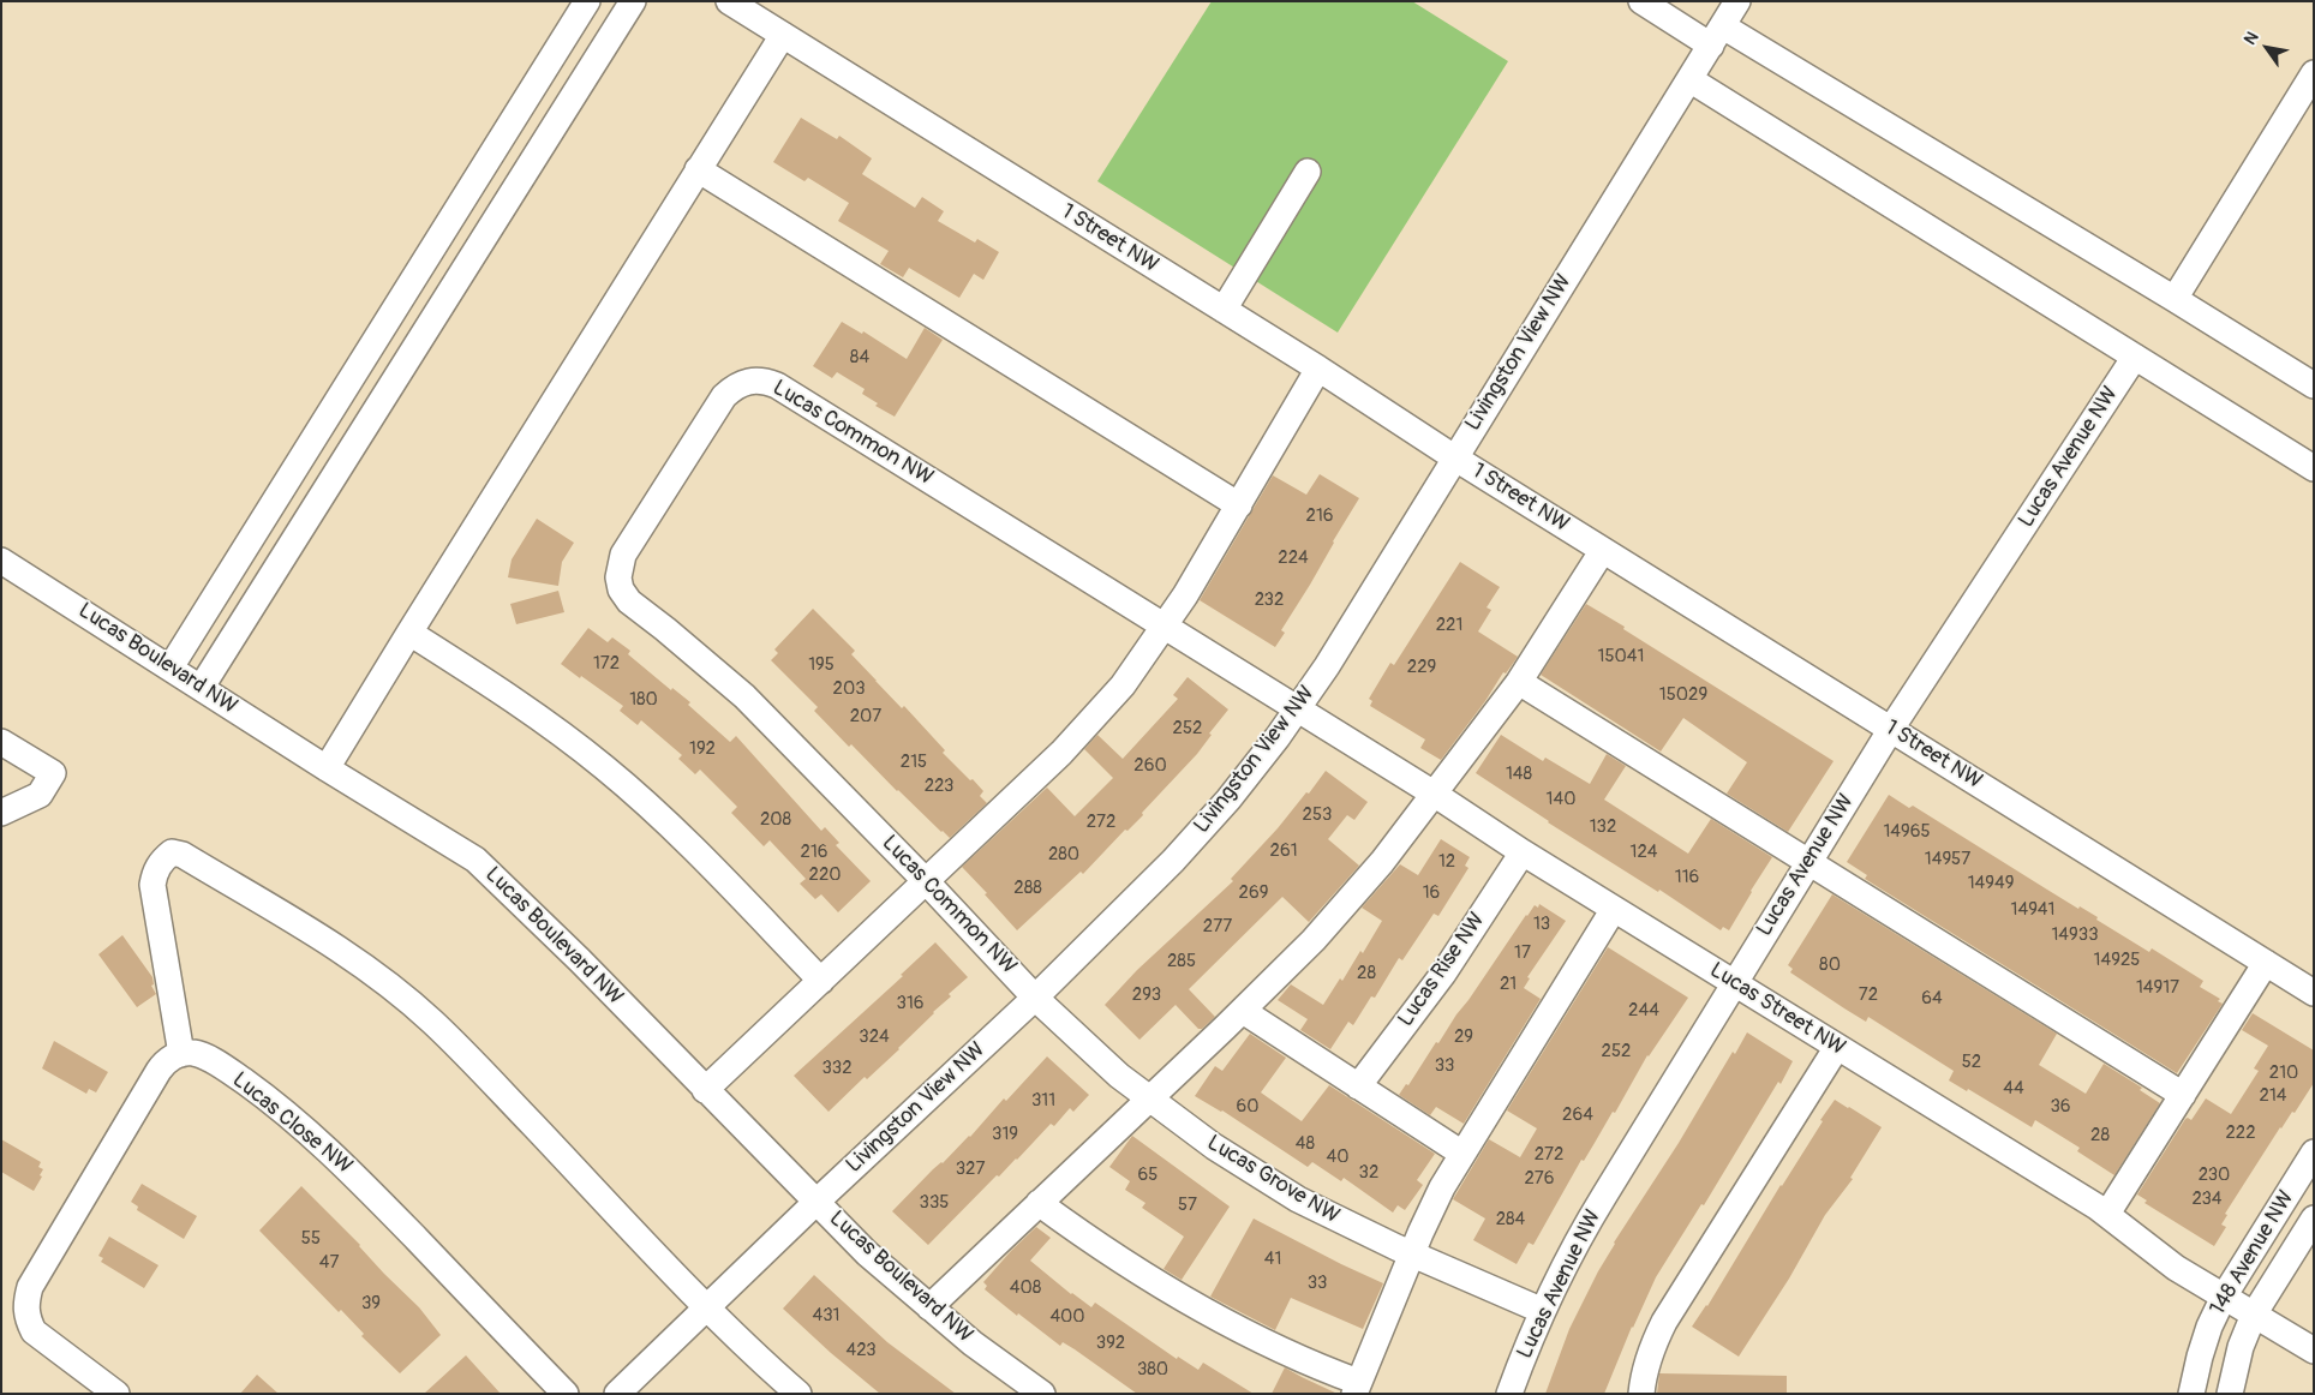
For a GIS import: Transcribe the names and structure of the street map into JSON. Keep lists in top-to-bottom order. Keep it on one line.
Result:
{"streets":{"street":["1 Street NW","Livingston View NW","Lucas Common NW","Lucas Avenue NW","Lucas Boulevard NW","Lucas Rise NW","Lucas Street NW","Lucas Close NW","Lucas Grove NW","148 Avenue NW"]},"crossings":[["1 Street NW","Livingston View NW"],["1 Street NW","Lucas Avenue NW"],["Livingston View NW","Lucas Common NW"],["Livingston View NW","Lucas Boulevard NW"],["Livingston View NW","Lucas Street NW"],["Livingston View NW","Lucas Grove NW"],["Lucas Common NW","Lucas Street NW"],["Lucas Common NW","Lucas Grove NW"],["Lucas Avenue NW","Lucas Street NW"],["Lucas Avenue NW","Lucas Grove NW"],["Lucas Rise NW","Lucas Street NW"],["Lucas Street NW","148 Avenue NW"]],"house_numbers":["84","216","224","232","221","15041","172","195","229","203","15029","180","207","252","192","215","260","148","223","140","253","208","272","132","14965","261","216","124","280","14957","12","220","116","14949","288","269","16","14941","13","277","14933","17","14925","285","80","28","21","14917","293","72","64","316","244","324","29","252","52","33","332","210","44","214","311","60","36","264","222","319","28","48","272","40","327","32","65","230","276","234","335","57","284","55","41","47","33","408","39","431","400","392","423","380"],"north":"top left"}
